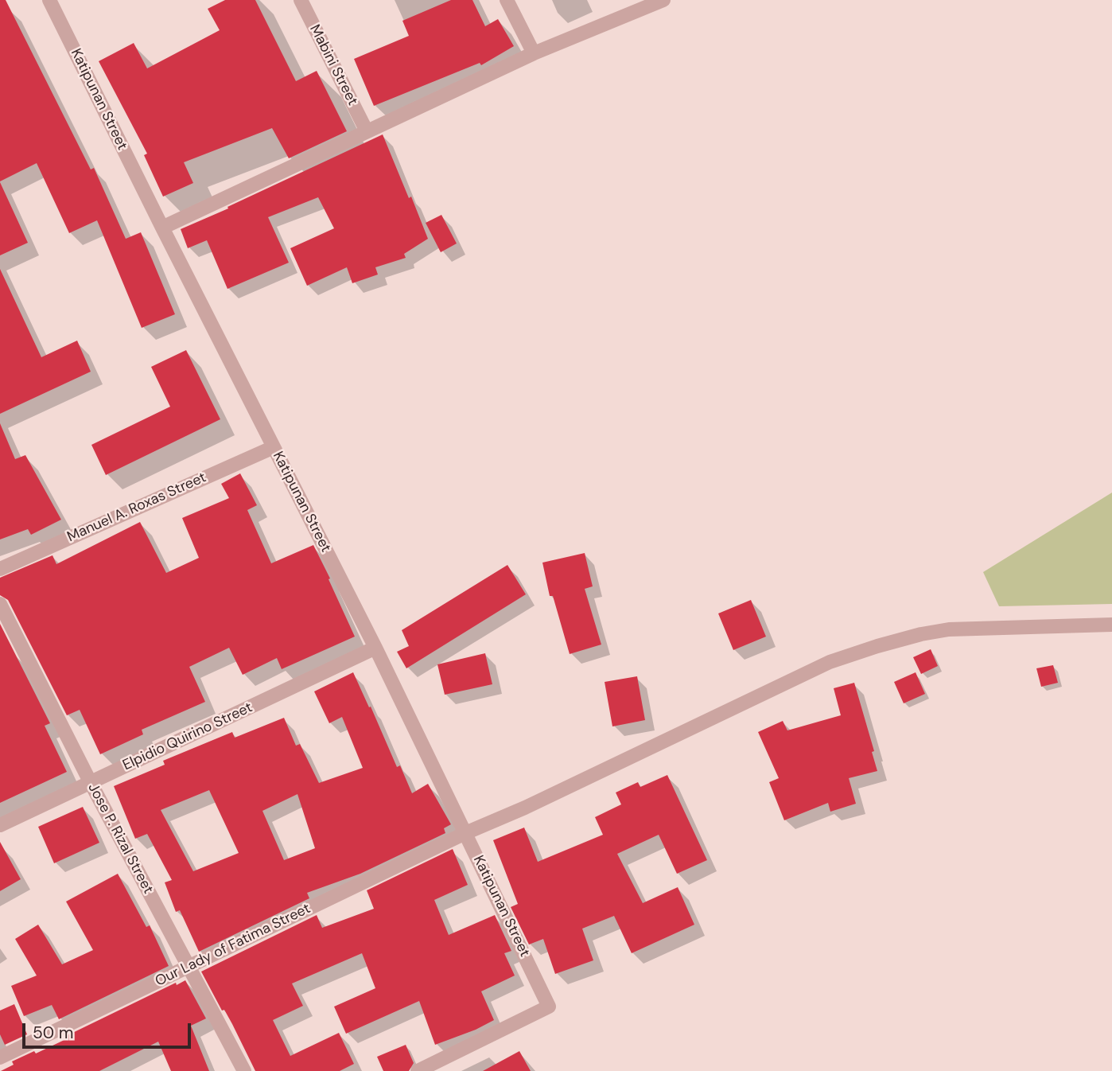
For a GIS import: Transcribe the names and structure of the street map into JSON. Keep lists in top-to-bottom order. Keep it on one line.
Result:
{"streets":{"street":["Mabini Street","Katipunan Street","Manuel A. Roxas Street","Elpidio Quirino Street","Jose P. Rizal Street","Our Lady of Fatima Street"]},"crossings":[["Katipunan Street","Manuel A. Roxas Street"],["Katipunan Street","Elpidio Quirino Street"],["Katipunan Street","Our Lady of Fatima Street"],["Elpidio Quirino Street","Jose P. Rizal Street"],["Jose P. Rizal Street","Our Lady of Fatima Street"]],"scale_bar":"50 m"}
